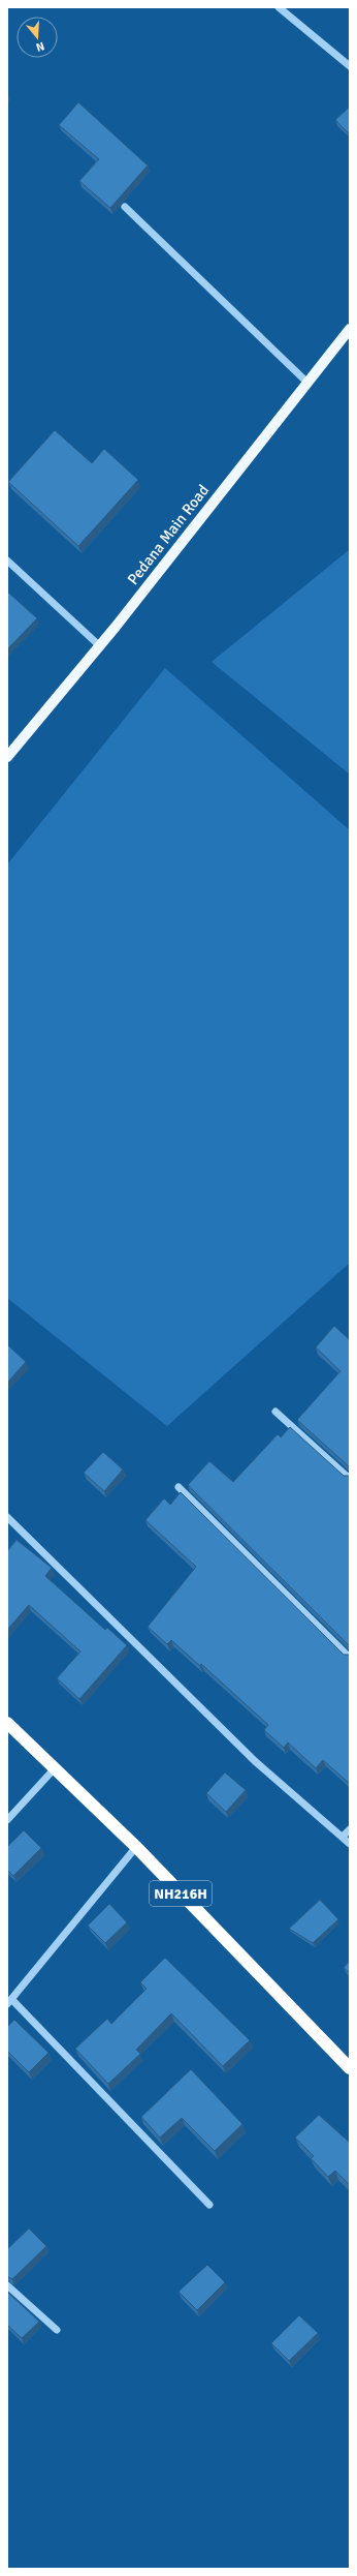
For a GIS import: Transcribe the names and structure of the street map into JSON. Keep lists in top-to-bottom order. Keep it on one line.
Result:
{"streets":{"highway":["NH216H"],"main road":["Pedana Main Road"]},"north":"bottom"}
